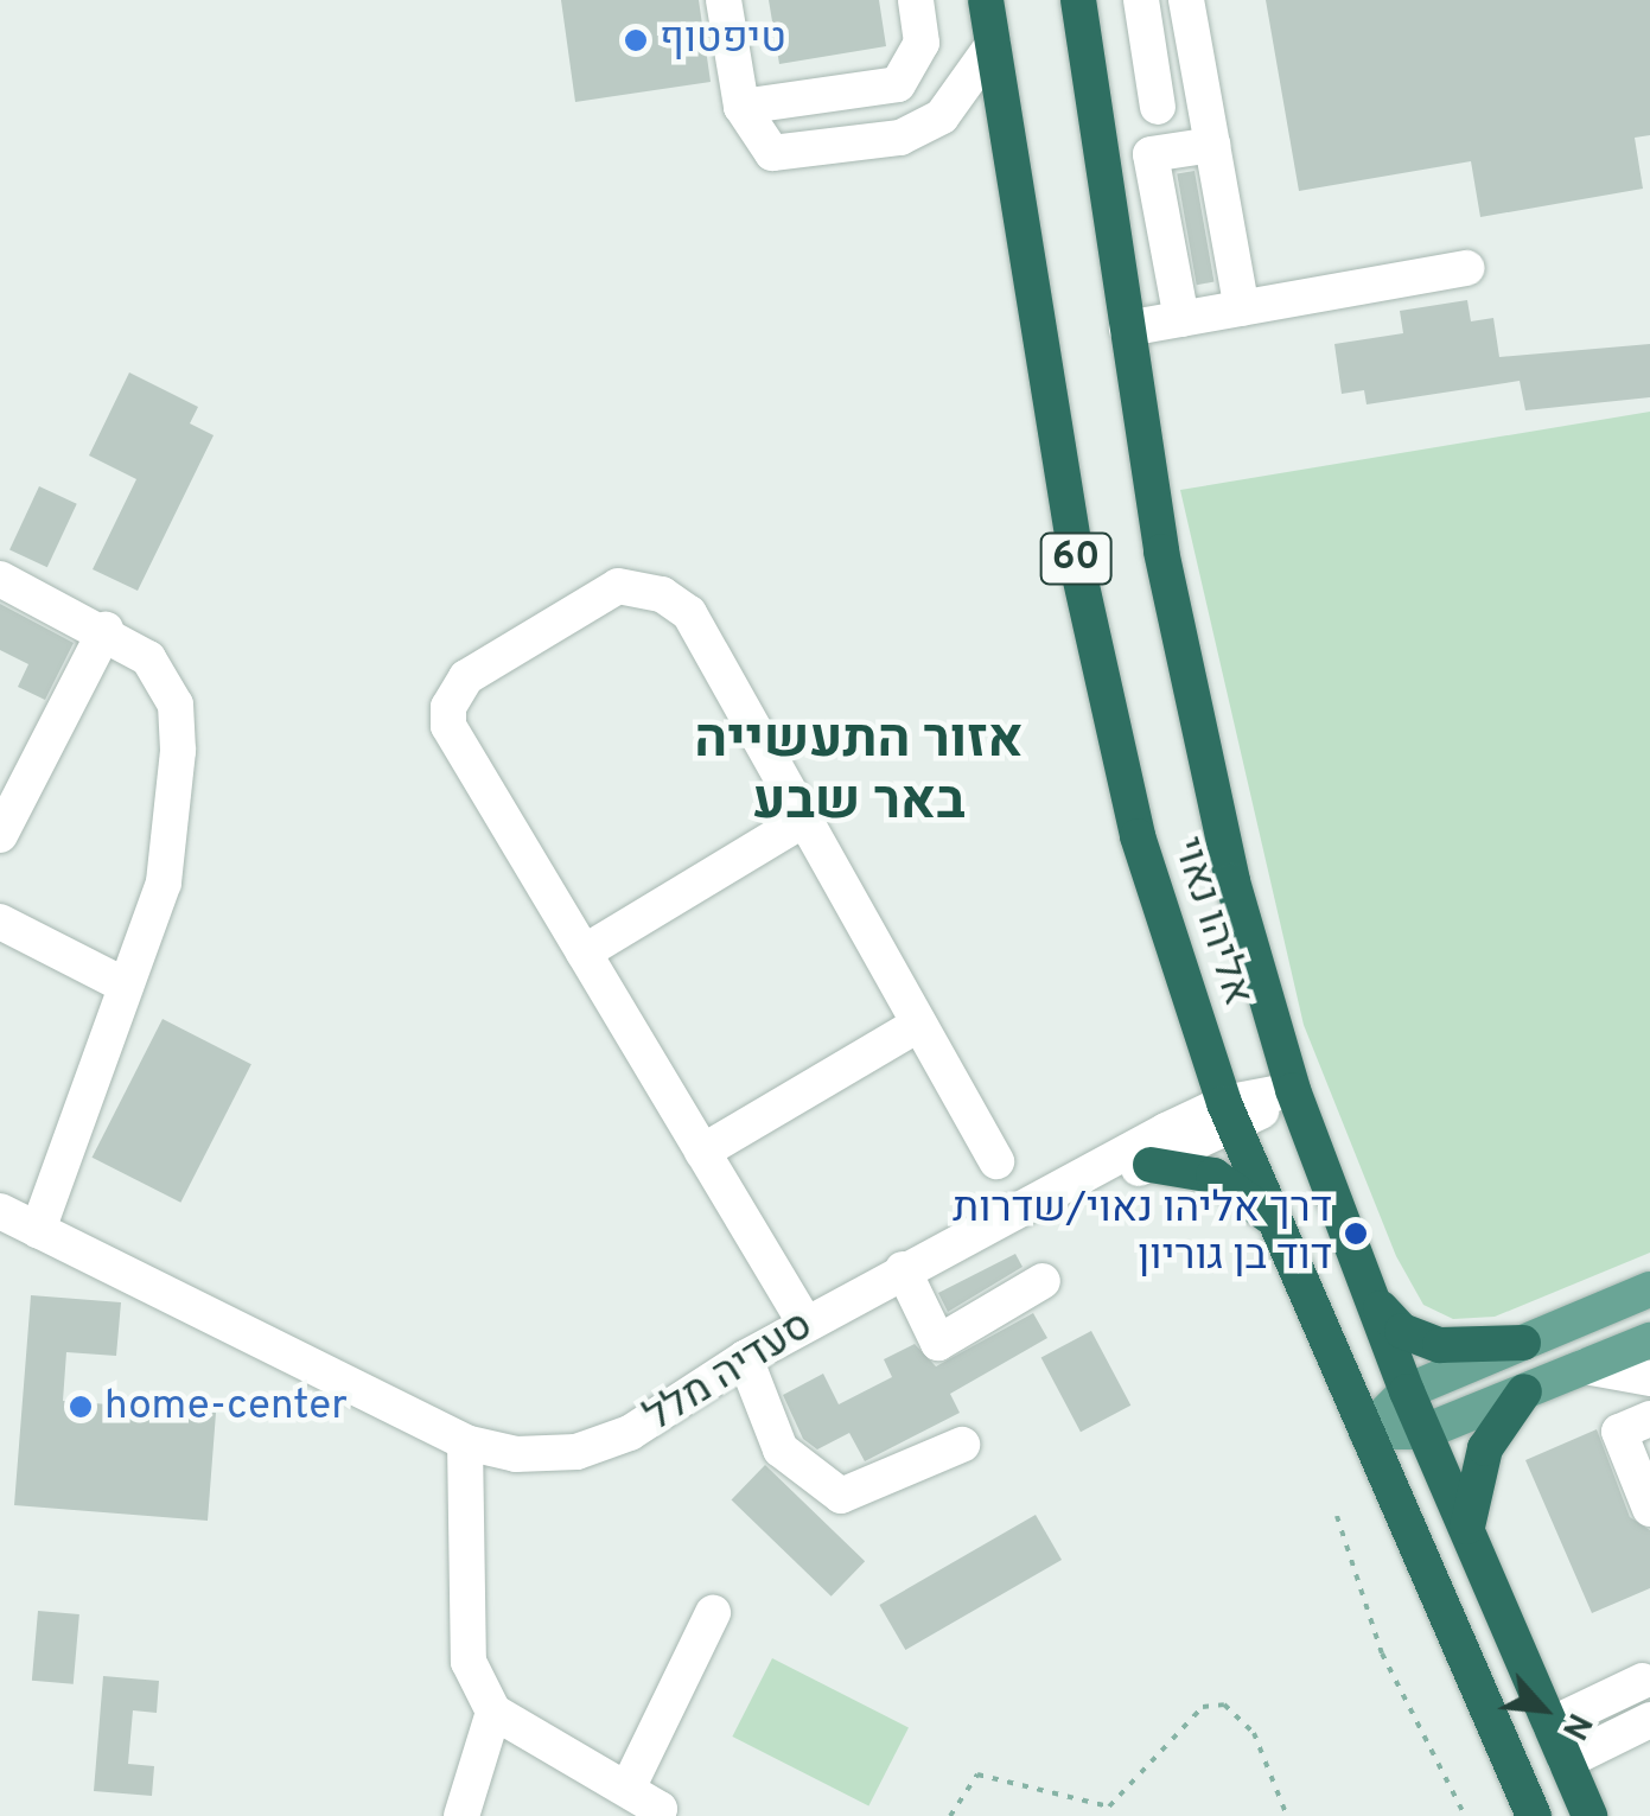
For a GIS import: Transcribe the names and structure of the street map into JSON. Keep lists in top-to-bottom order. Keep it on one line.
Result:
{"streets":{"highway":["60","אליהו נאוי"],"street":["סעדיה מלל"]},"crossings":[["אליהו נאוי","סעדיה מלל"]],"districts":["אזור התעשייה באר שבע"],"places":["טיפטוף","דרך אליהו נאוי/שדרות דוד בן גוריון","home-center"],"north":"bottom right"}
